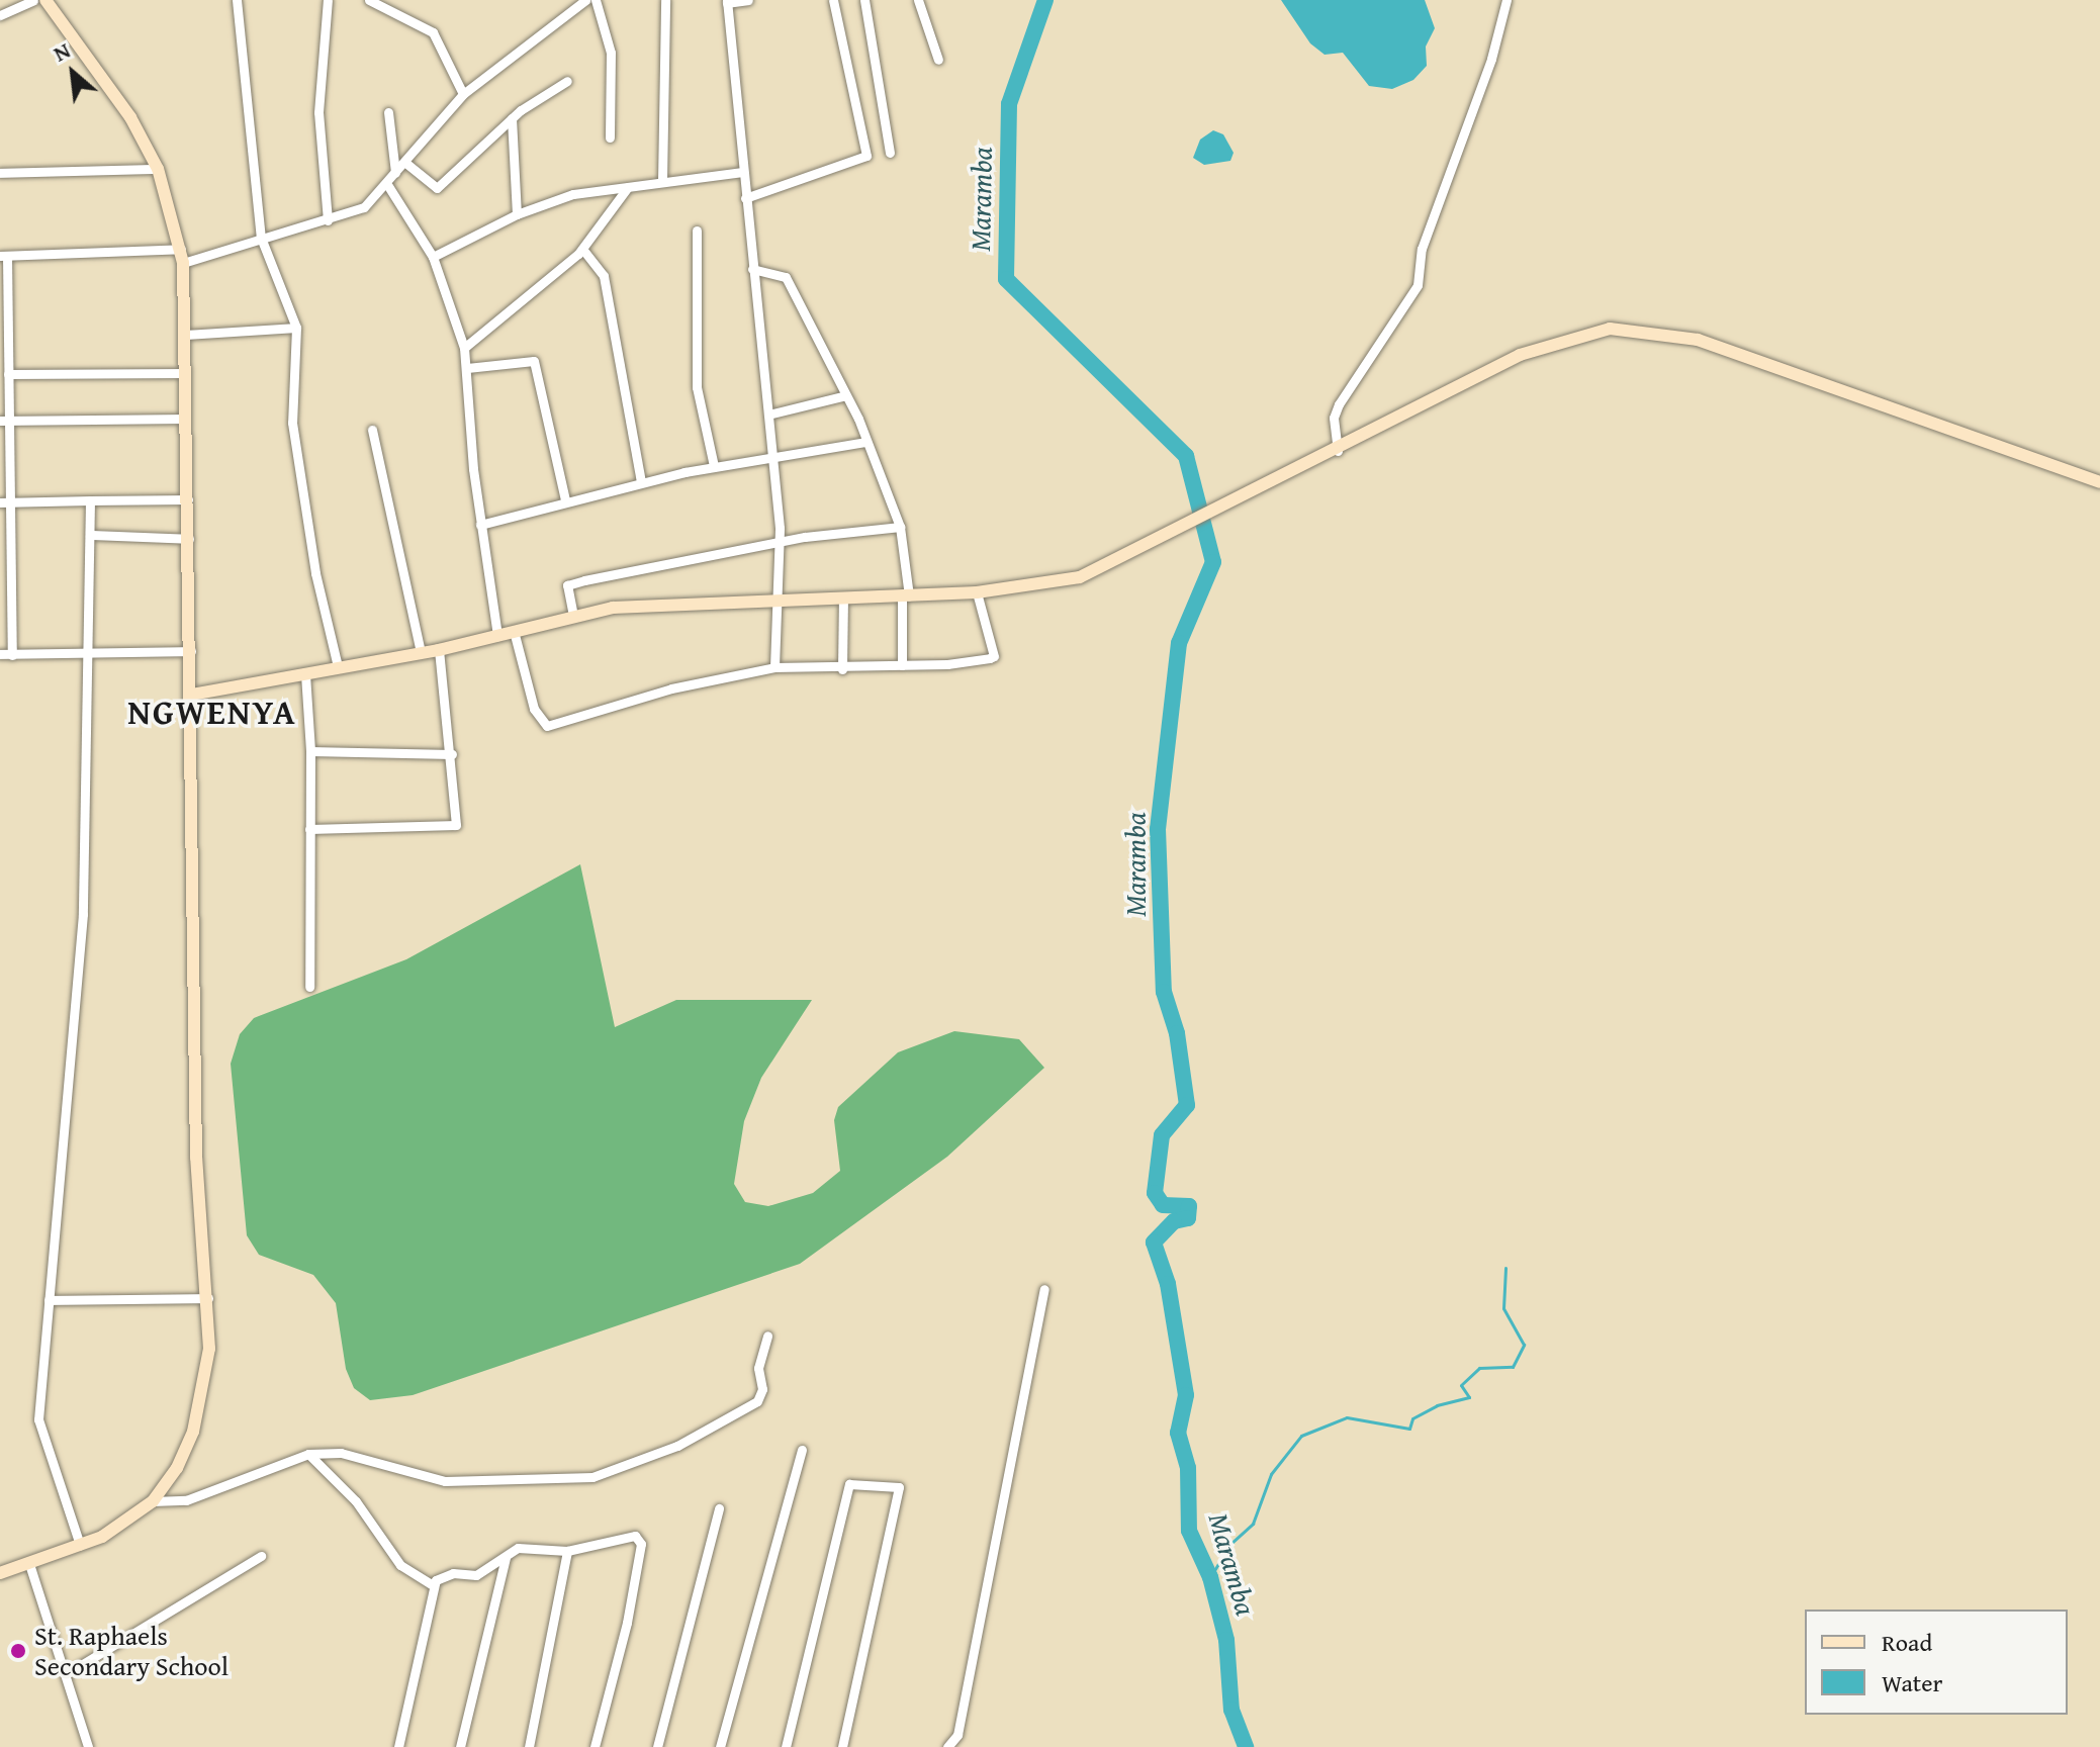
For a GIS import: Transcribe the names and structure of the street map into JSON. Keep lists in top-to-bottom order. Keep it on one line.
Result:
{"districts":["NGWENYA"],"water":["Maramba"],"places":["St. Raphaels Secondary School"],"legend":["Road","Water"],"north":"top left"}
